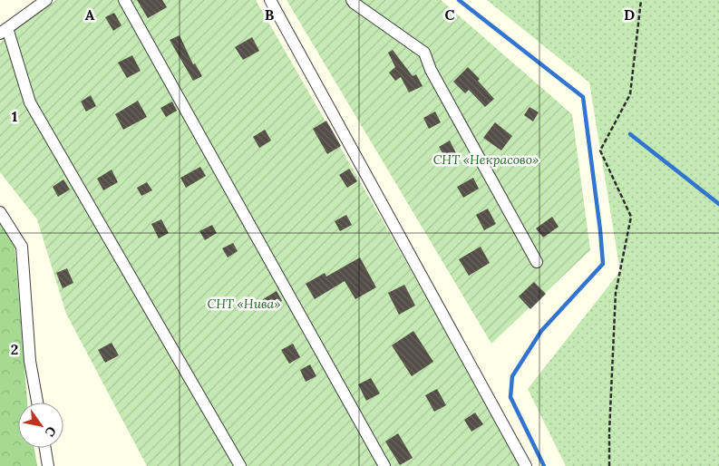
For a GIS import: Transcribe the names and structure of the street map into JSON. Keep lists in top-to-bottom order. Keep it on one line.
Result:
{"parks":["СНТ «Некрасово»","СНТ «Нива»"],"north":"bottom right","grid":{"columns":["A","B","C","D"],"rows":["1","2"]}}
